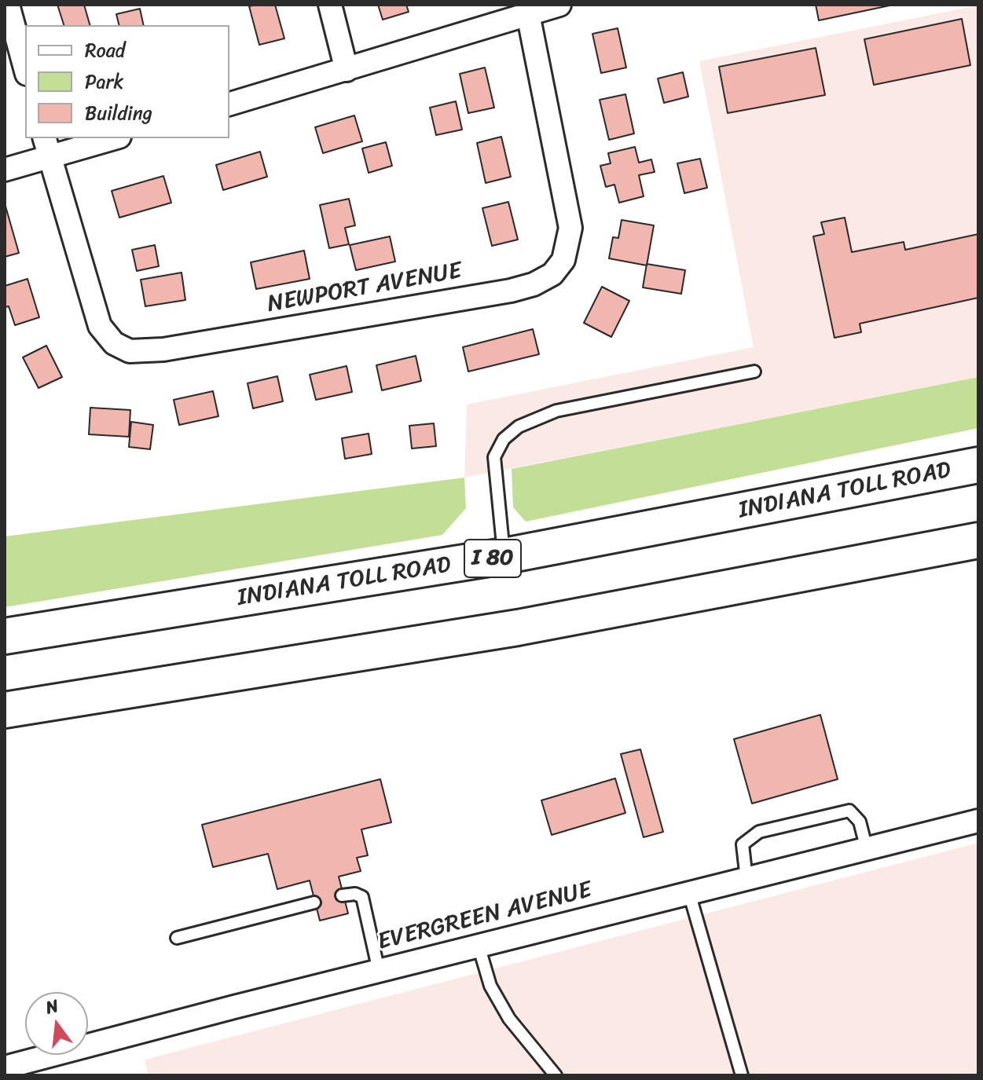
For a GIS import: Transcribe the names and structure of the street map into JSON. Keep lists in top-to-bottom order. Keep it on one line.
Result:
{"streets":{"highway":["INDIANA TOLL ROAD","I 80"],"street":["NEWPORT AVENUE","EVERGREEN AVENUE"]},"legend":["Road","Park","Building"],"north":"top"}
